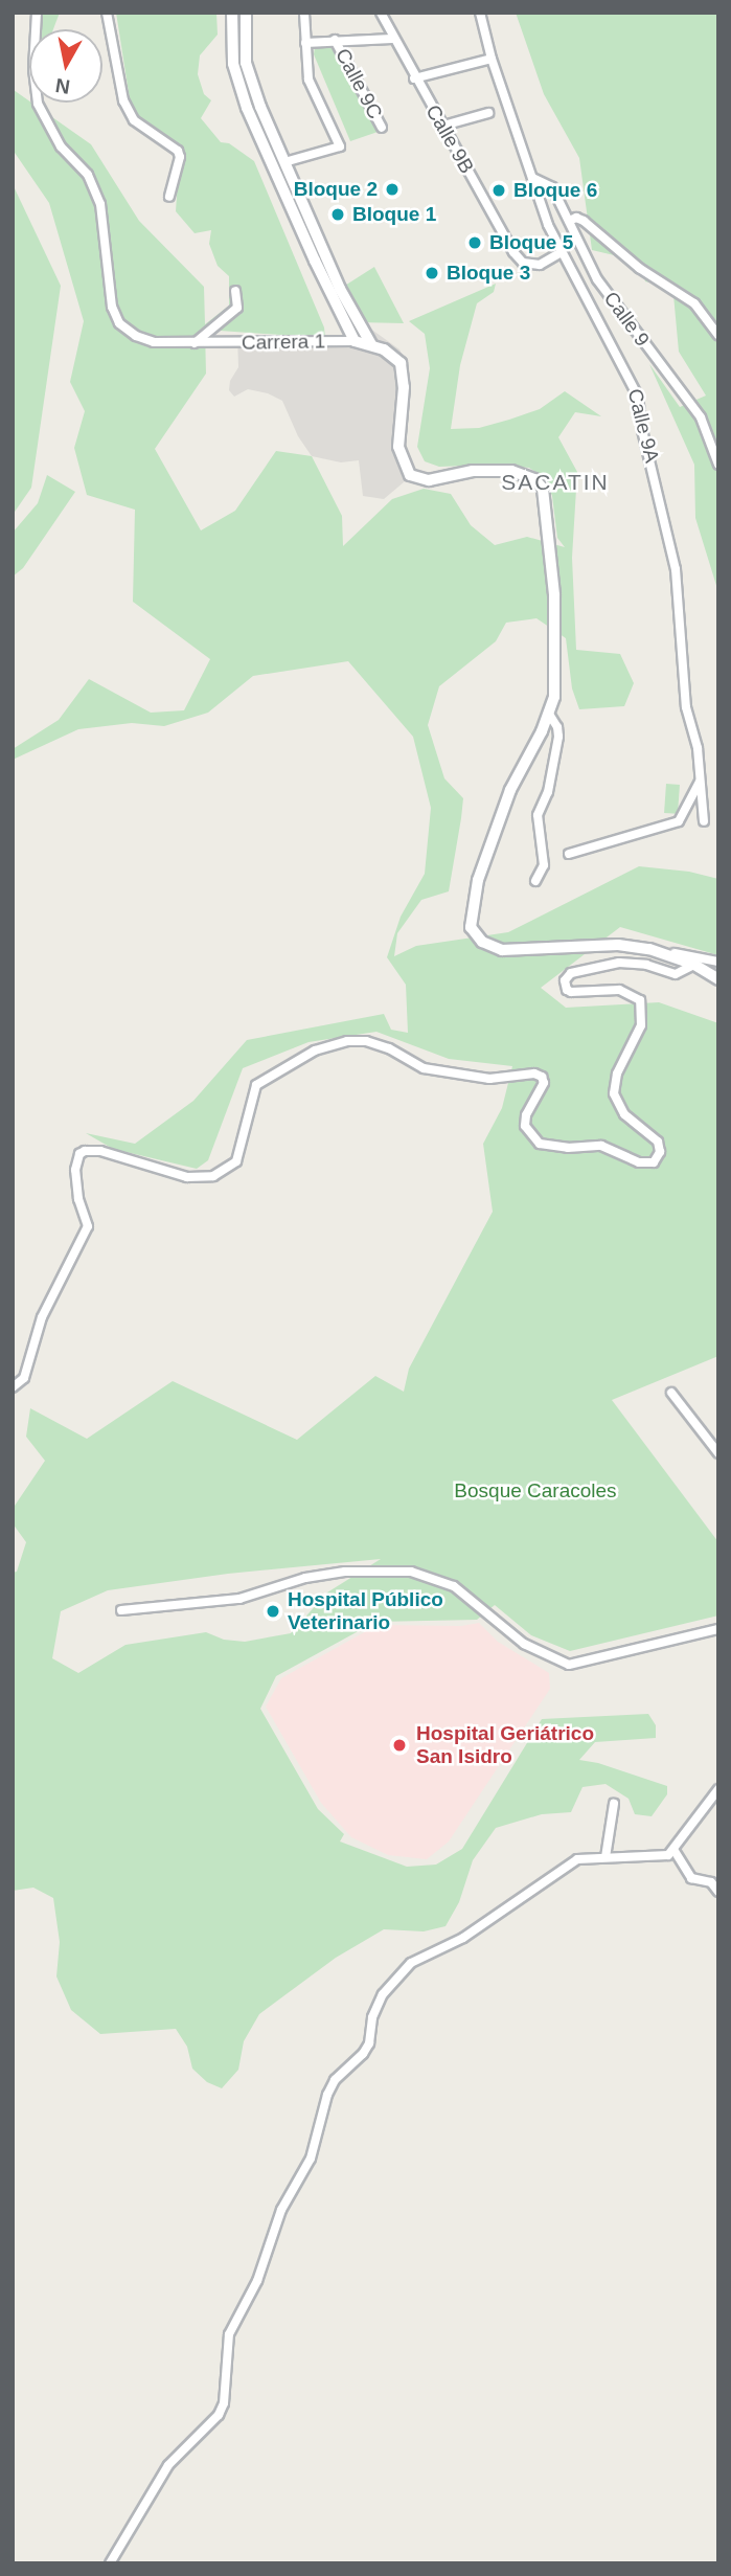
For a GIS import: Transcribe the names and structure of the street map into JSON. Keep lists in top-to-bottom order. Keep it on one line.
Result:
{"streets":{"main road":["Carrera 1"],"street":["Calle 9C","Calle 9B","Calle 9","Calle 9A"]},"crossings":[["Calle 9B","Calle 9A"],["Calle 9","Calle 9A"]],"districts":["SACATIN"],"parks":["Bosque Caracoles"],"places":["Bloque 2","Bloque 6","Bloque 1","Bloque 5","Bloque 3","Hospital Público Veterinario","Hospital Geriátrico San Isidro"],"north":"bottom"}
